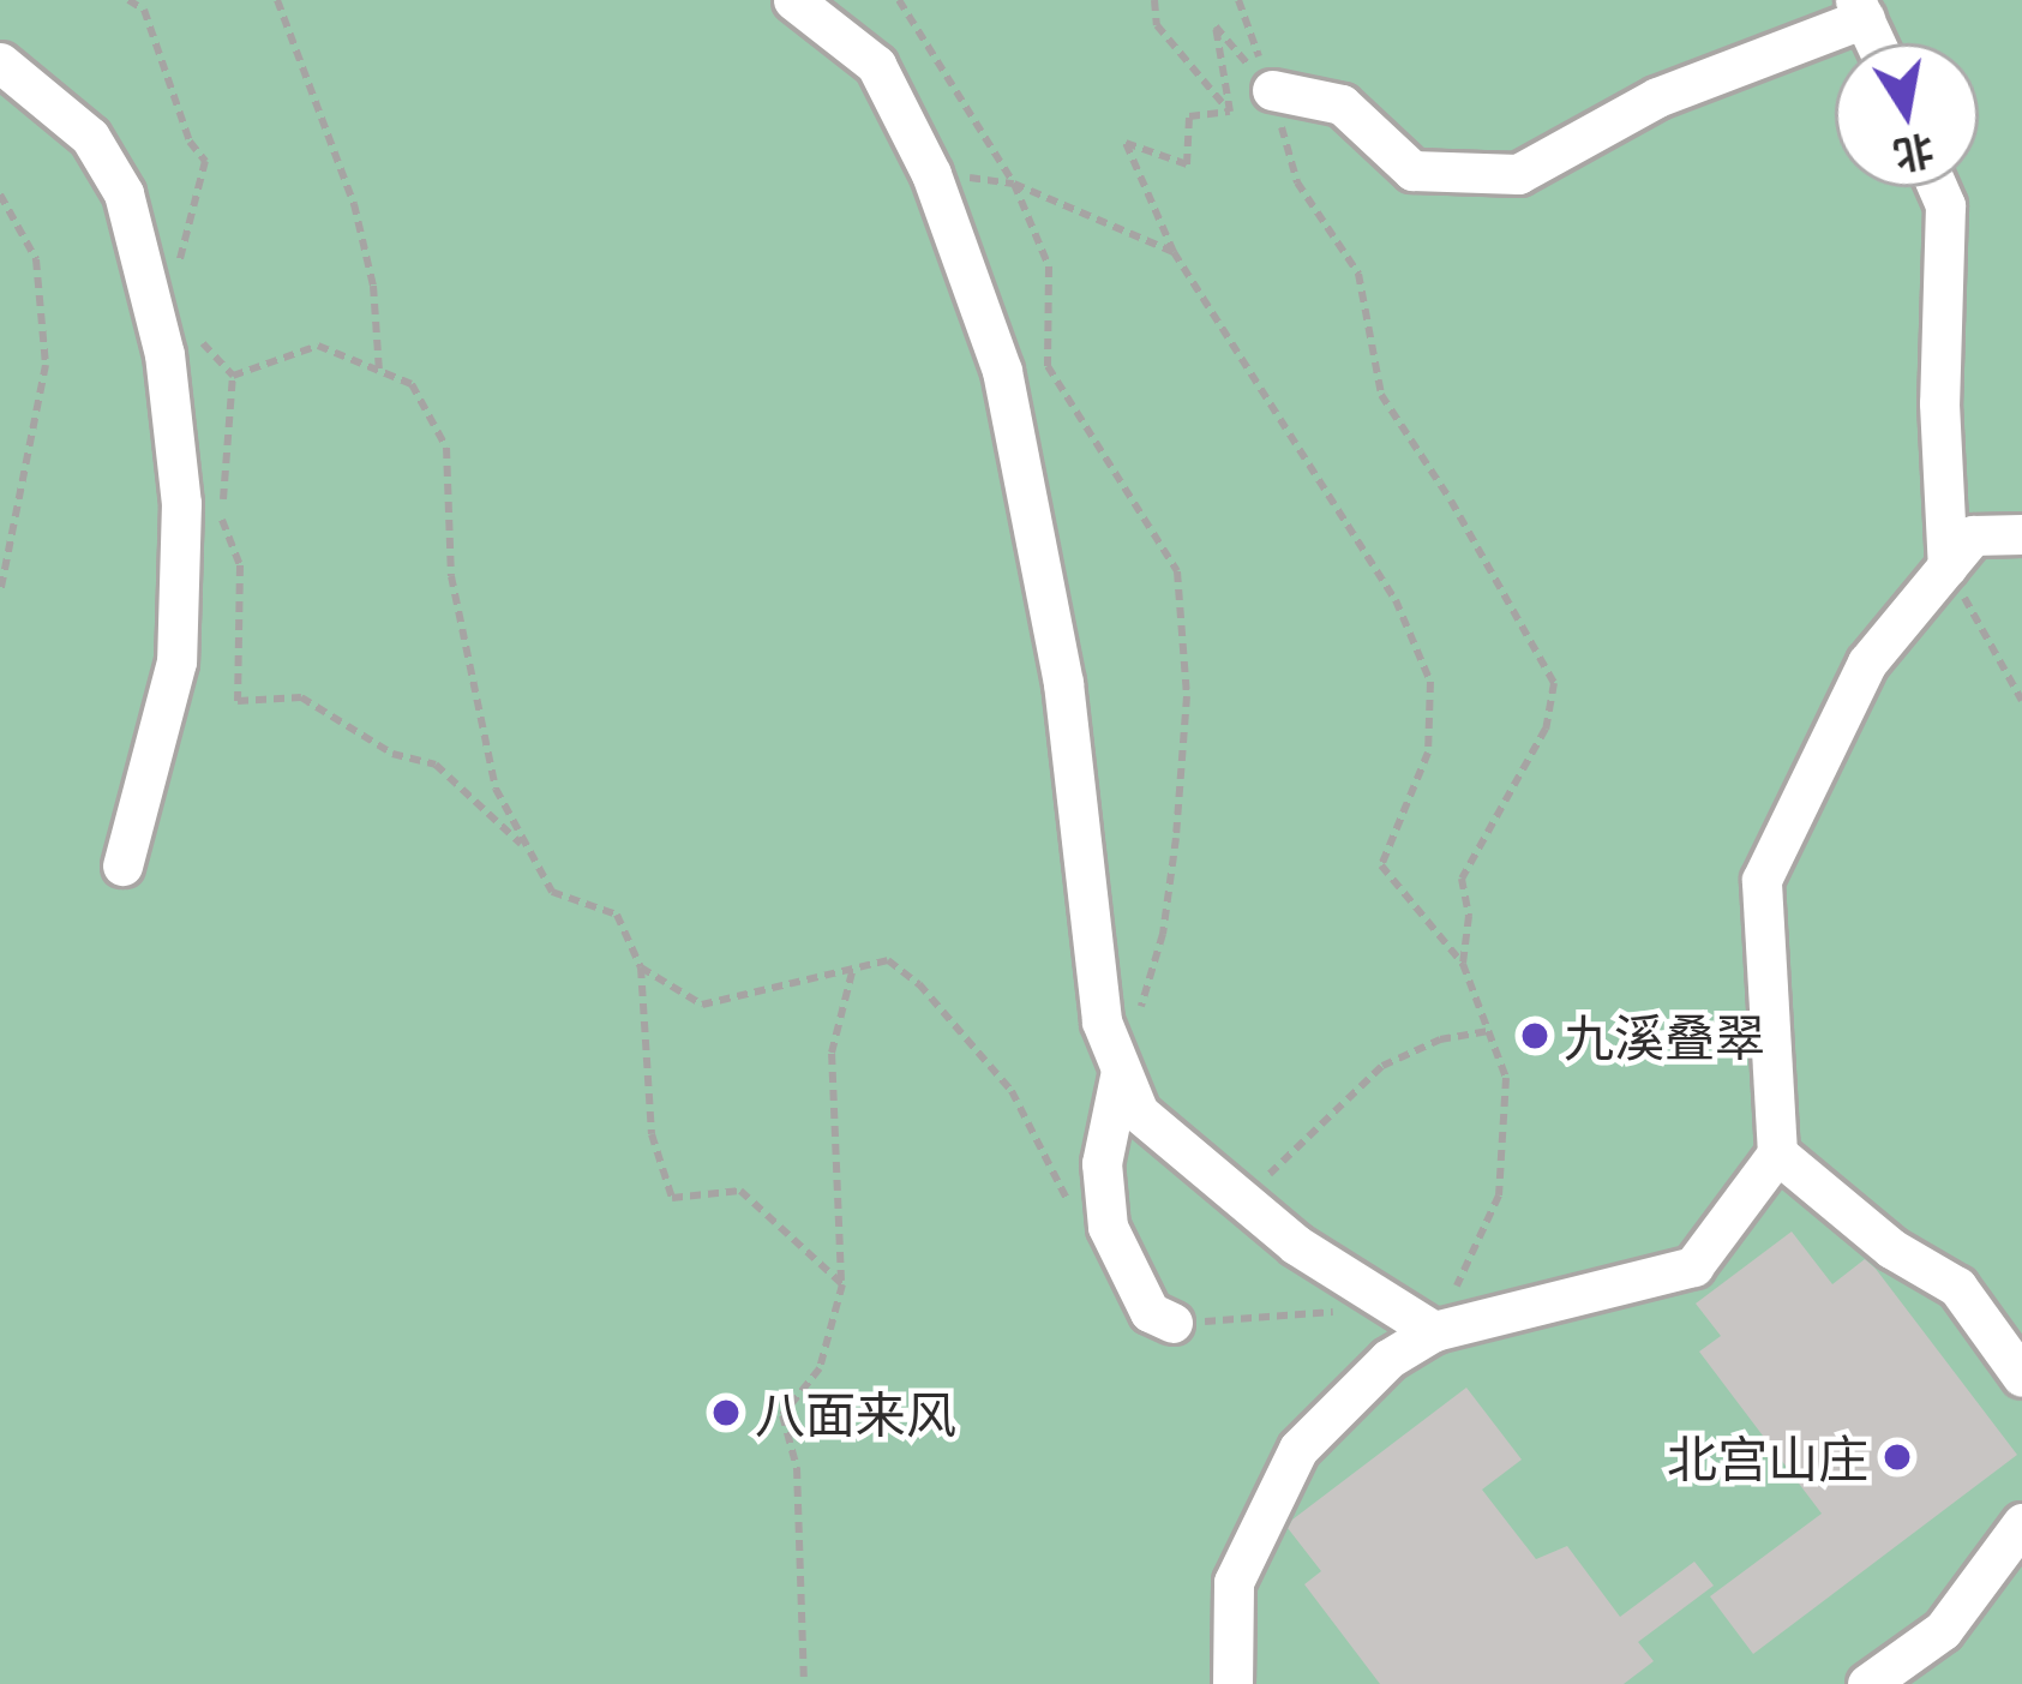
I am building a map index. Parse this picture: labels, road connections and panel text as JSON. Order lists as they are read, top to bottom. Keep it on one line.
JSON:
{"places":["九溪叠翠","八面来风","北宫山庄"],"north":"bottom"}
